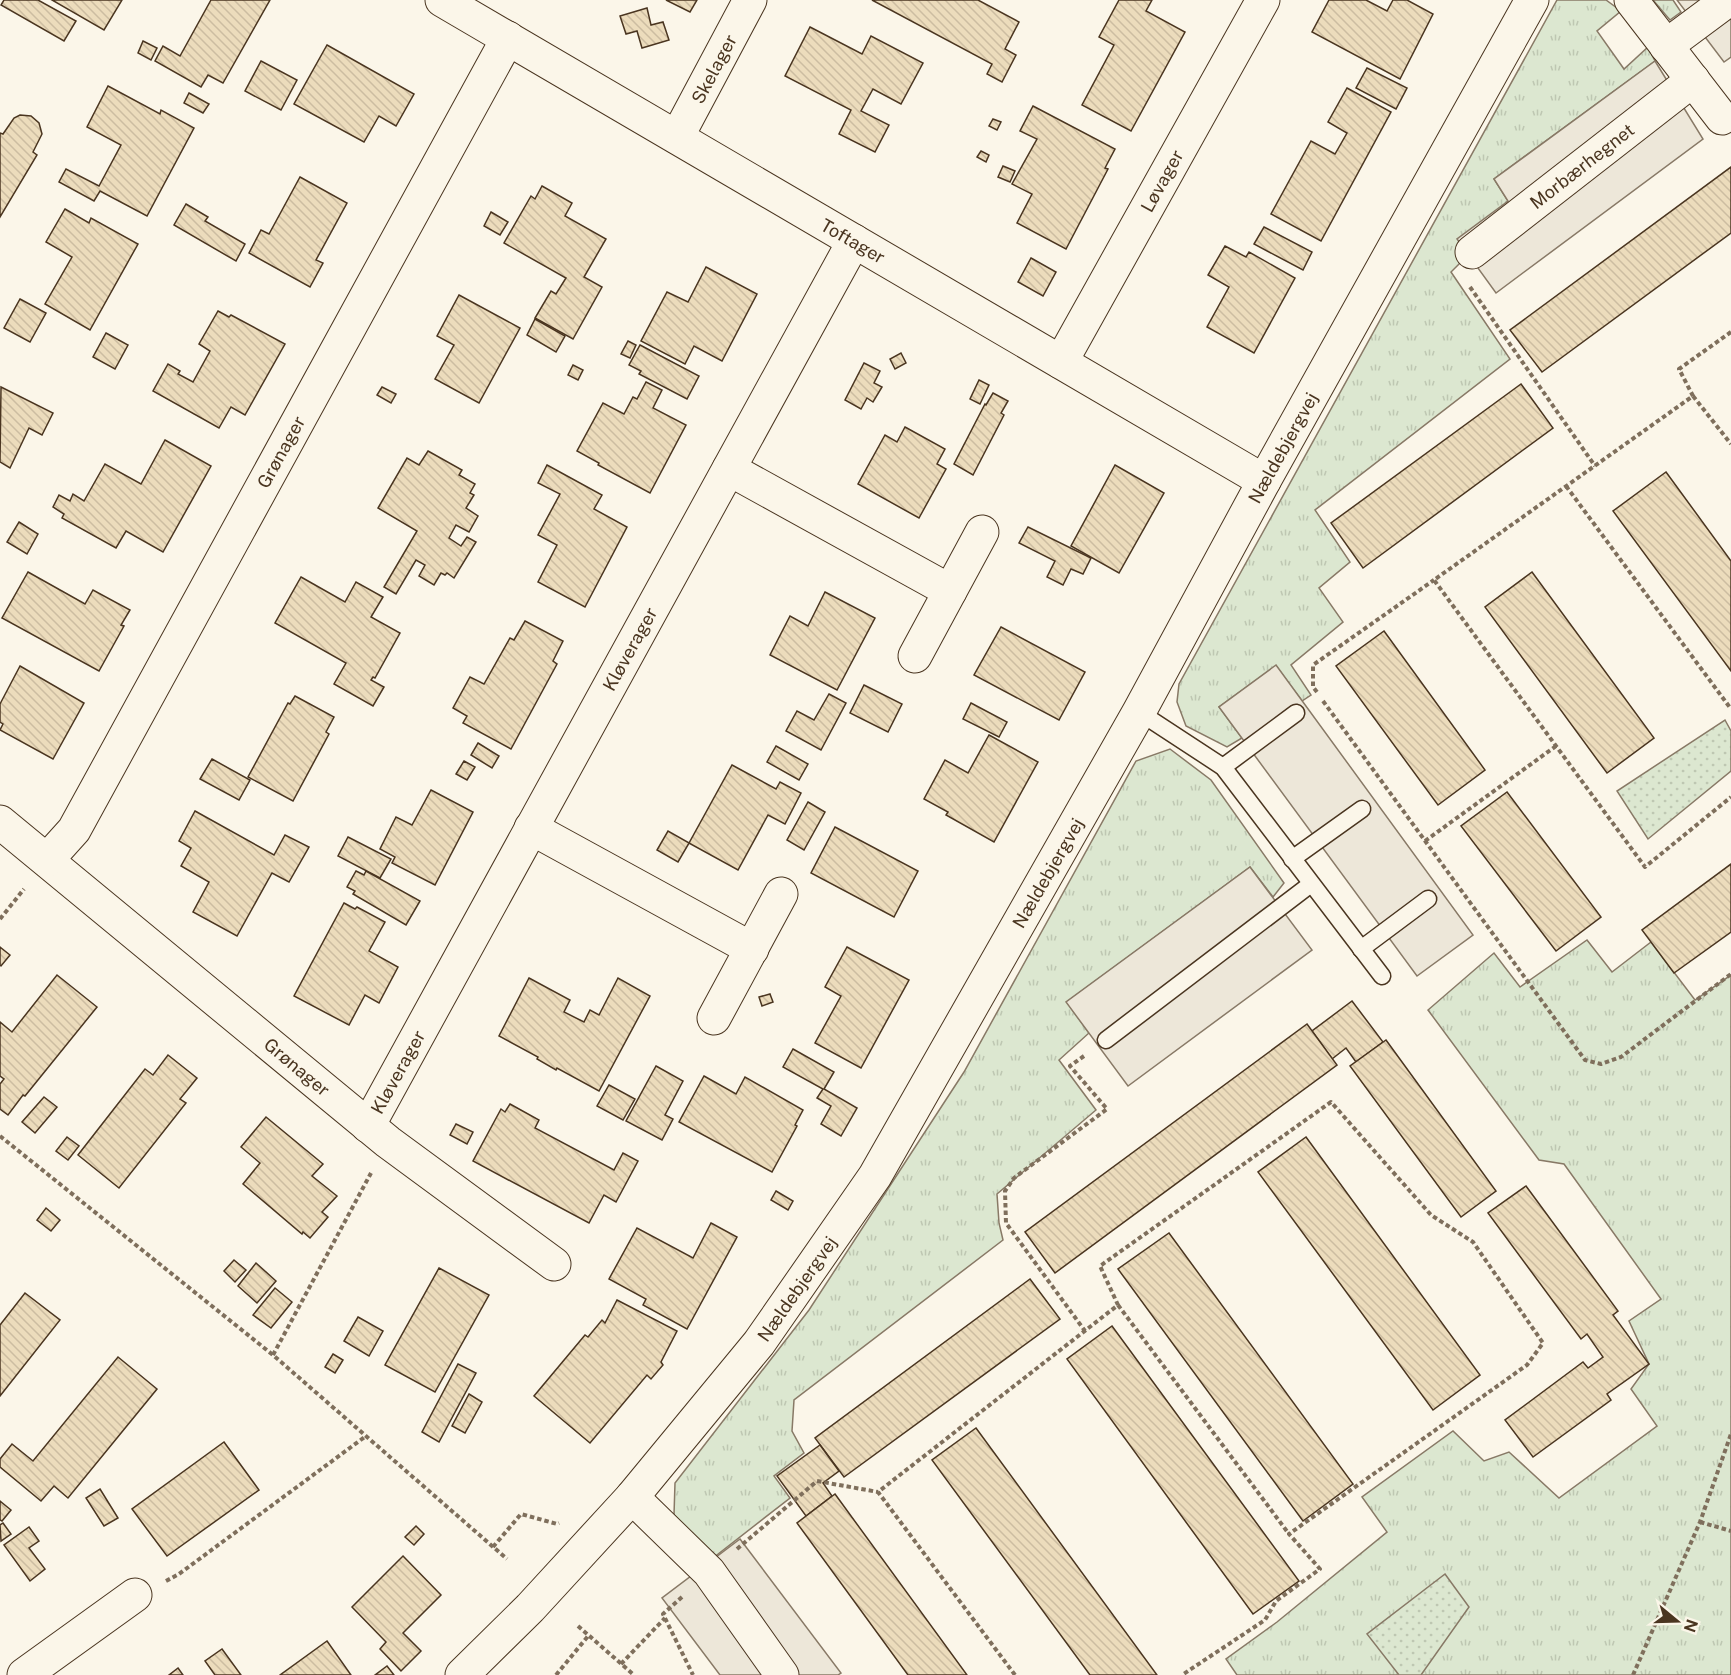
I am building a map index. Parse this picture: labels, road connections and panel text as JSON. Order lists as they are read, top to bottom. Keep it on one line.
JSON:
{"streets":{"street":["Skelager","Morbærhegnet","Løvager","Toftager","Nældebjergvej","Grønager","Kløverager"]},"crossings":[["Skelager","Toftager"],["Løvager","Toftager"],["Toftager","Nældebjergvej"],["Toftager","Grønager"],["Toftager","Kløverager"],["Grønager","Kløverager"]],"north":"right"}
